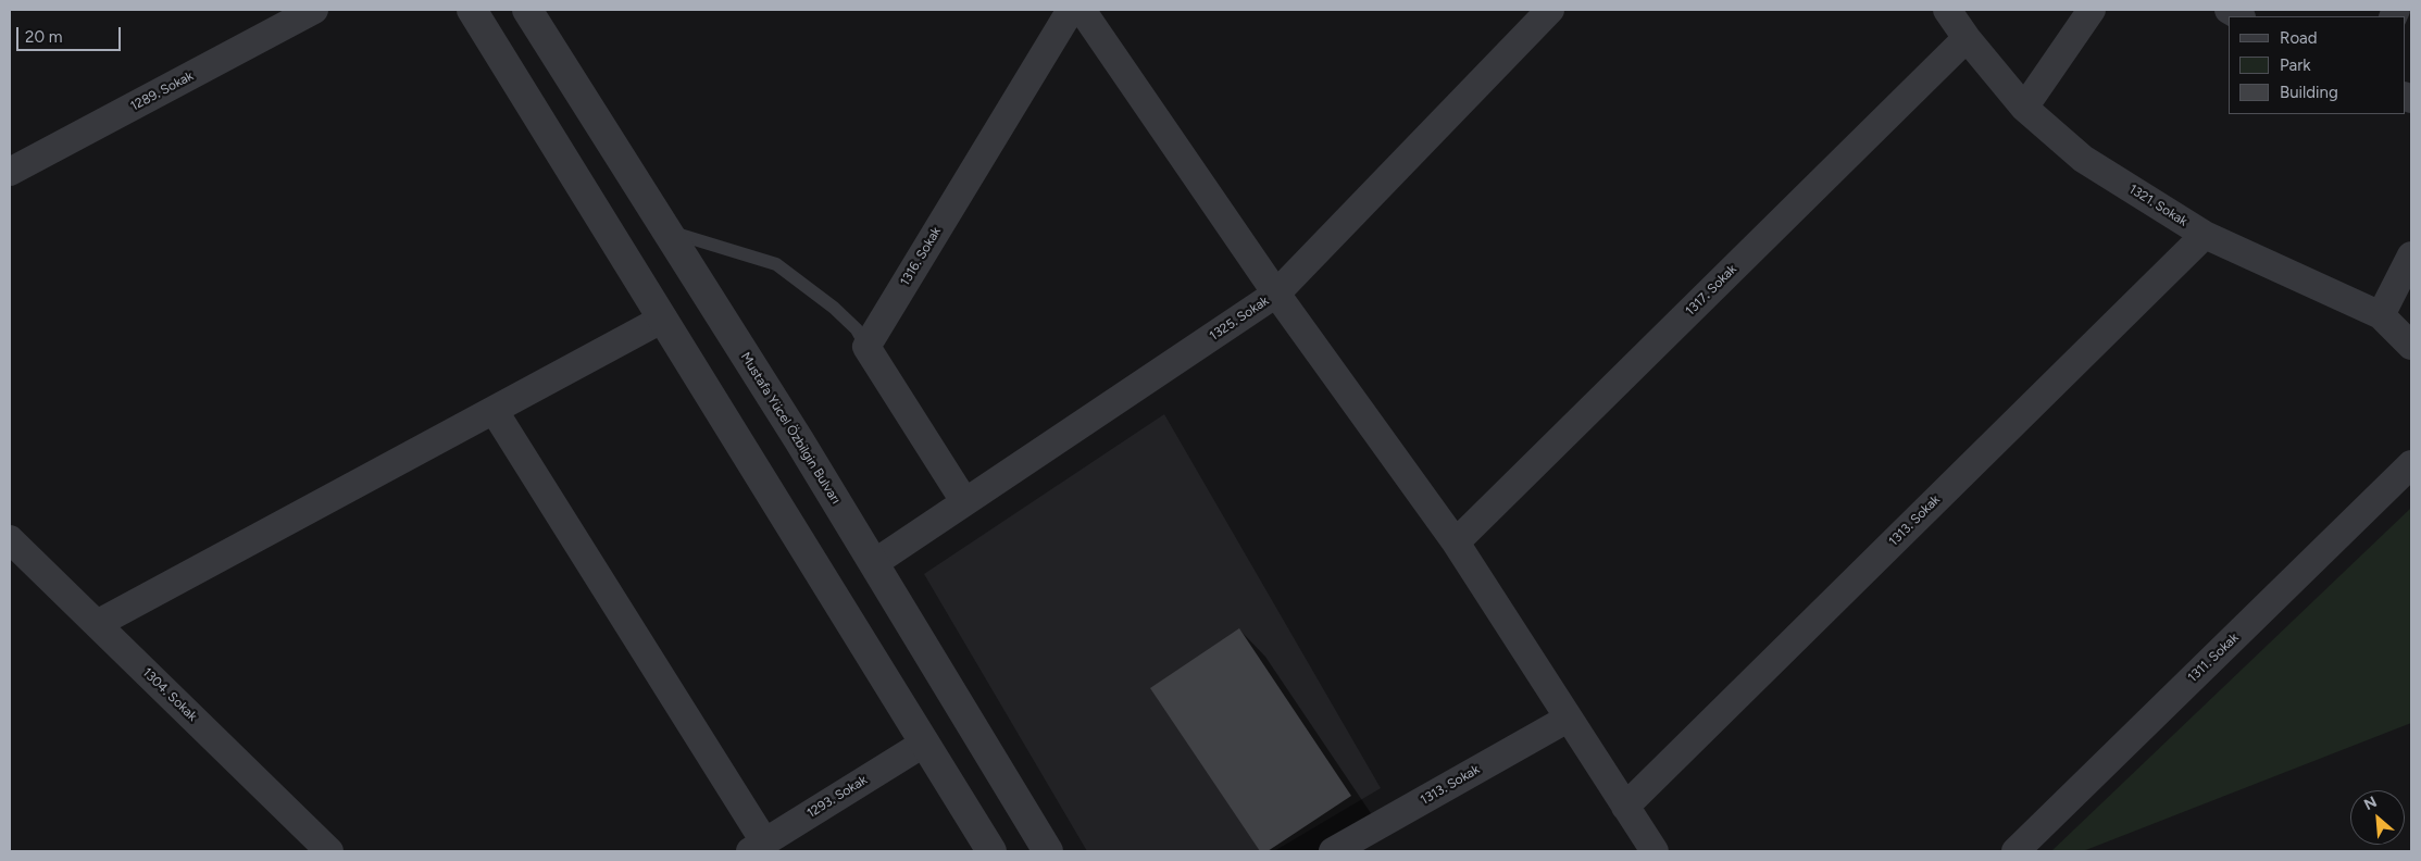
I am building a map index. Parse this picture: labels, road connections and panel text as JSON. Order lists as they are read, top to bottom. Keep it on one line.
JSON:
{"streets":{"street":["1289. Sokak","1321. Sokak","1316. Sokak","1317. Sokak","1325. Sokak","Mustafa Yücel Özbilgin Bulvarı","1313. Sokak","1311. Sokak","1304. Sokak","1293. Sokak"]},"crossings":[["1321. Sokak","1317. Sokak"],["1321. Sokak","1313. Sokak"],["1325. Sokak","Mustafa Yücel Özbilgin Bulvarı"]],"legend":["Road","Park","Building"],"scale_bar":"20 m","north":"top left"}
